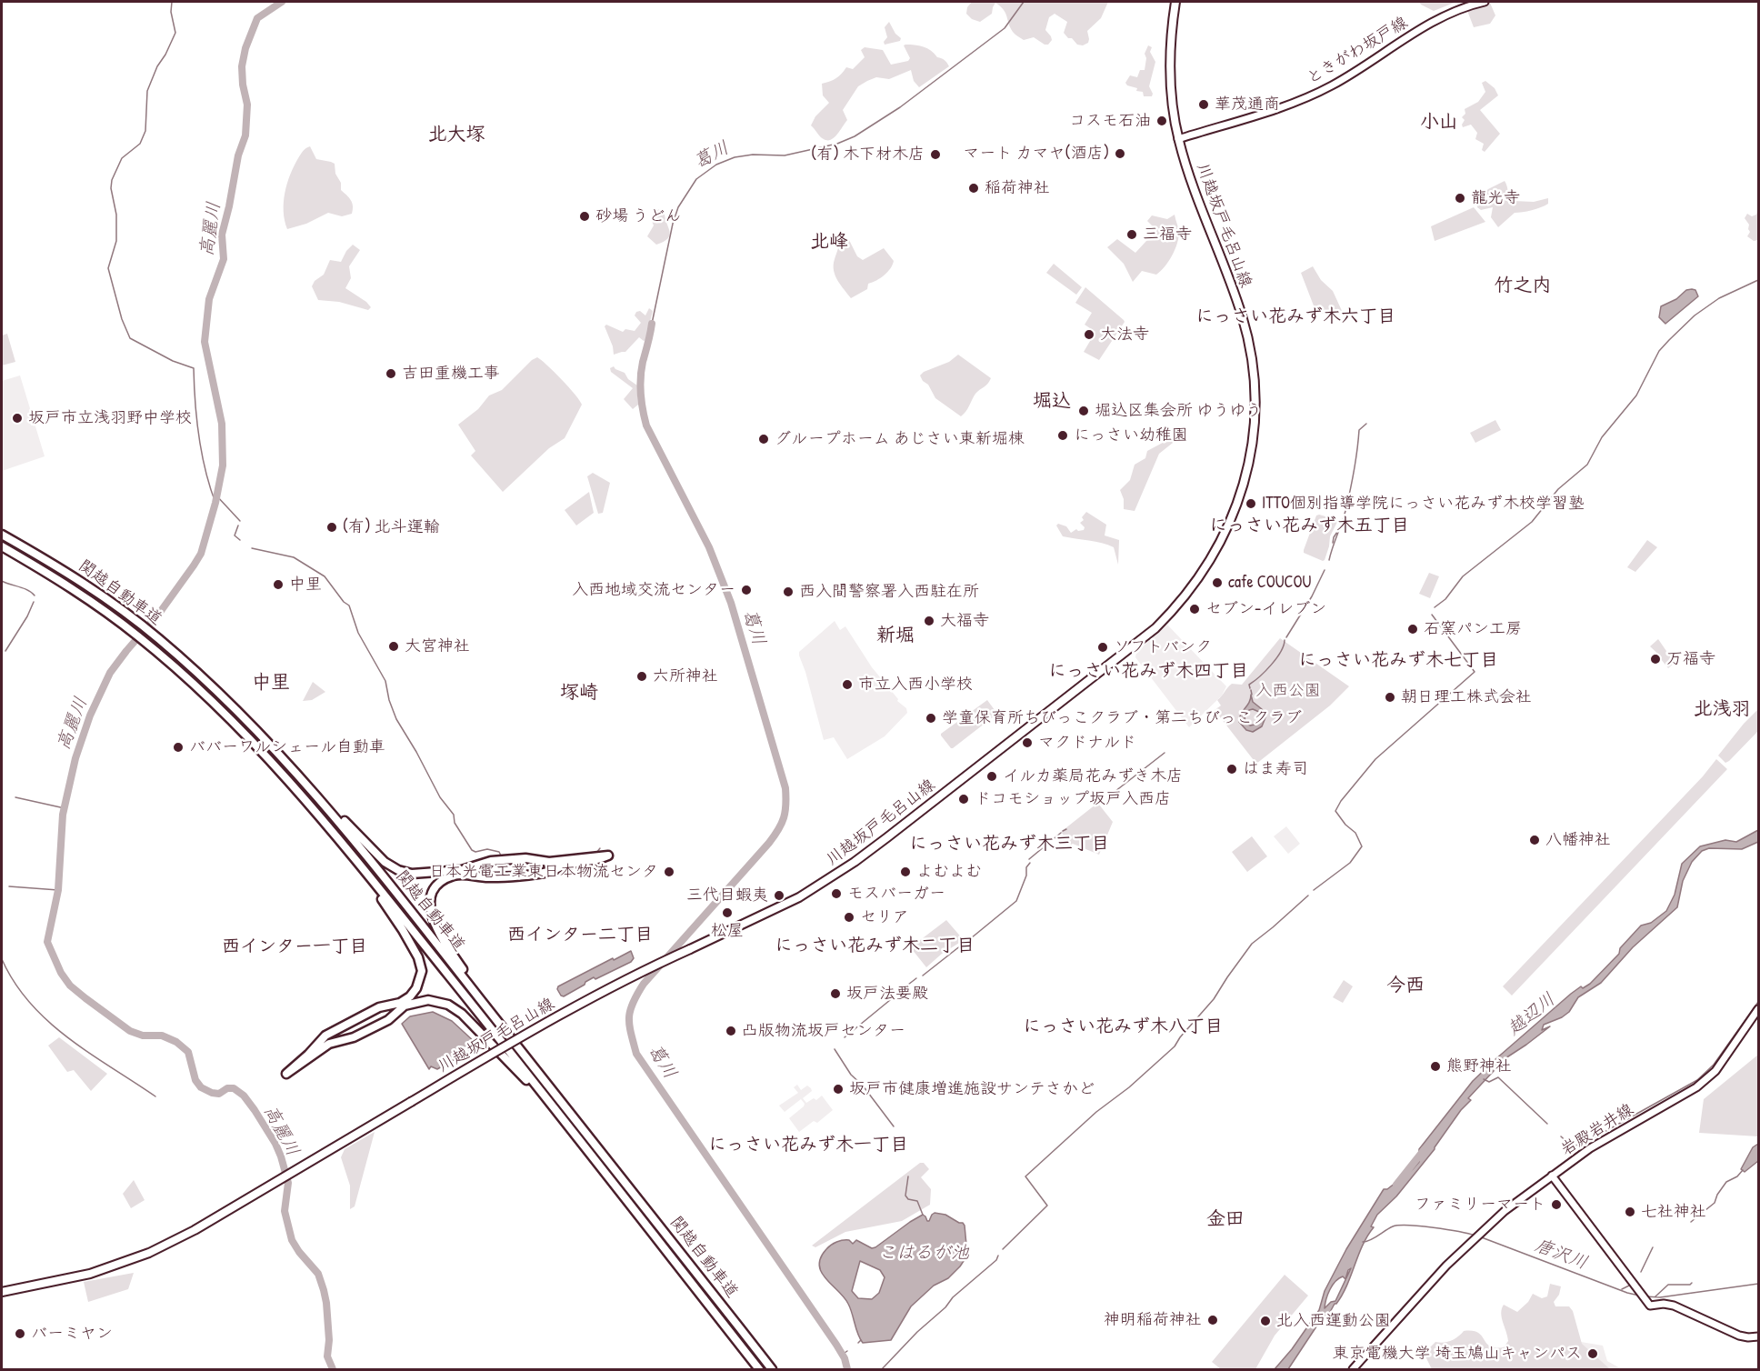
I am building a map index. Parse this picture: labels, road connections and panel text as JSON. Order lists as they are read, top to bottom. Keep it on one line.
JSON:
{"streets":{"highway":["関越自動車道"],"main road":["ときがわ坂戸線","川越坂戸毛呂山線","岩殿岩井線"]},"crossings":[["ときがわ坂戸線","川越坂戸毛呂山線"]],"districts":["小山","北大塚","北峰","竹之内","にっさい花みず木六丁目","堀込","にっさい花みず木五丁目","新堀","にっさい花みず木七丁目","にっさい花みず木四丁目","中里","塚崎","北浅羽","にっさい花みず木三丁目","西インター二丁目","にっさい花みず木二丁目","西インター一丁目","今西","にっさい花みず木八丁目","にっさい花みず木一丁目","金田"],"water":["葛川","高麗川","越辺川","こはるが池","唐沢川"],"parks":["入西公園"],"places":["華茂通商","コスモ石油","マート カマヤ(酒店)","(有) 木下材木店","稲荷神社","龍光寺","砂場 うどん","三福寺","大法寺","吉田重機工事","堀込区集会所 ゆうゆう","坂戸市立浅羽野中学校","にっさい幼稚園","グループホーム あじさい東新堀棟","ITTO個別指導学院にっさい花みず木校学習塾","(有) 北斗運輸","cafe COUCOU","中里","入西地域交流センター","西入間警察署入西駐在所","セブン-イレブン","大福寺","石窯パン工房","大宮神社","ソフトバンク","万福寺","六所神社","市立入西小学校","朝日理工株式会社","学童保育所ちびっこクラブ・第二ちびっこクラブ","マクドナルド","ババーワルシェール自動車","はま寿司","イルカ薬局花みずき木店","ドコモショップ坂戸入西店","八幡神社","日本光電工業東日本物流センタ","よむよむ","モスバーガー","三代目蝦夷","松屋","セリア","坂戸法要殿","凸版物流坂戸センター","熊野神社","坂戸市健康増進施設サンテさかど","ファミリーマート","七社神社","神明稲荷神社","北入西運動公園","バーミヤン","東京電機大学 埼玉鳩山キャンパス"]}
